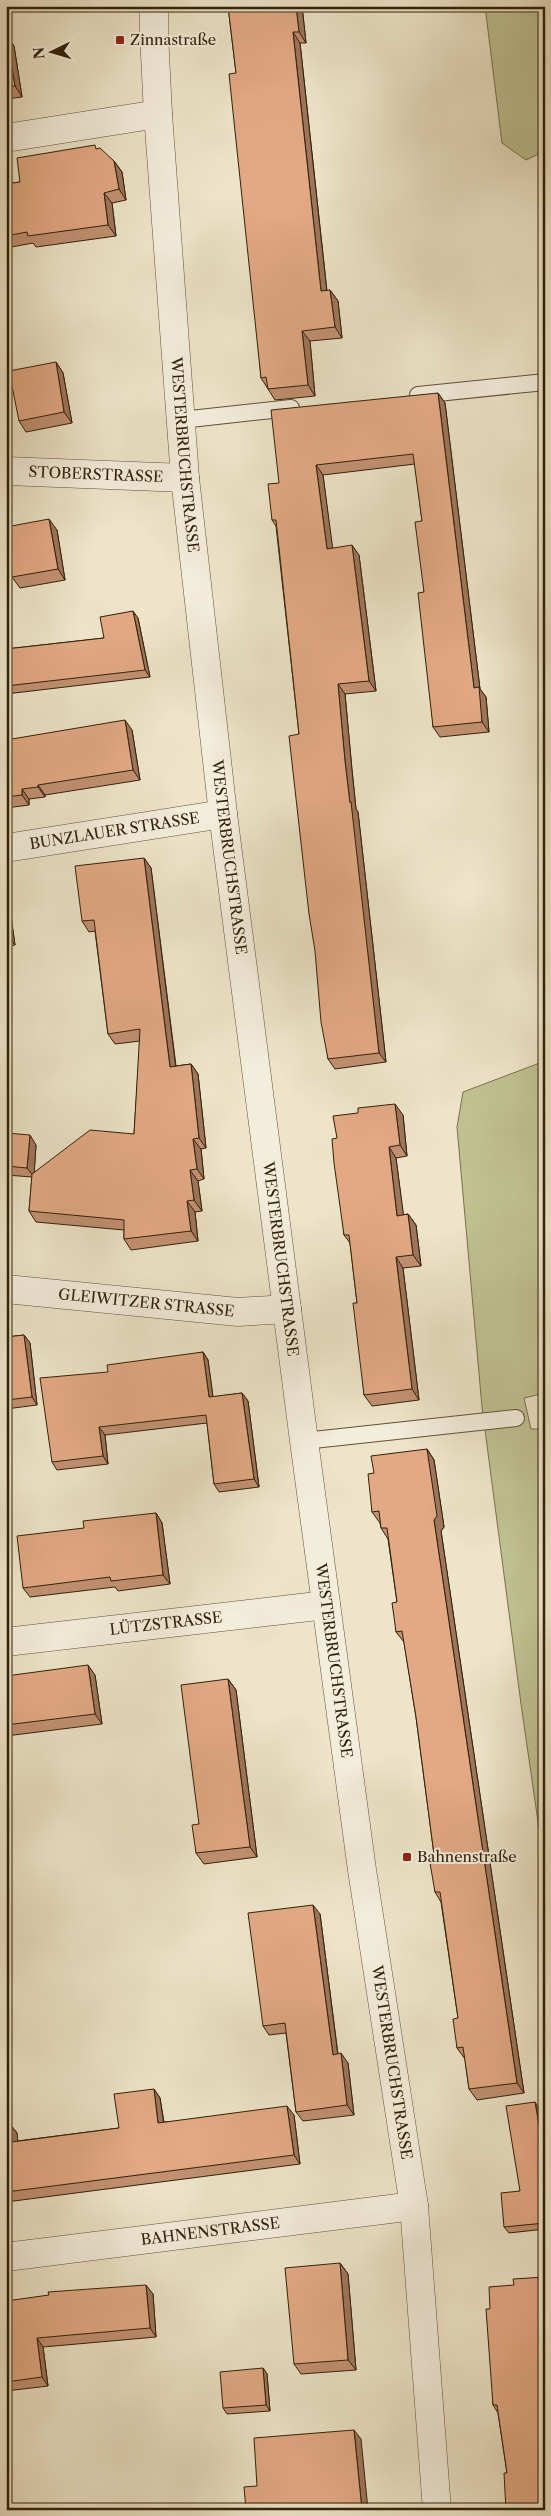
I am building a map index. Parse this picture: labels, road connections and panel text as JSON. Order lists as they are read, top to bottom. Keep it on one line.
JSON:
{"streets":{"street":["WESTERBRUCHSTRASSE","STOBERSTRASSE","BUNZLAUER STRASSE","GLEIWITZER STRASSE","LÜTZSTRASSE","BAHNENSTRASSE"]},"crossings":[["WESTERBRUCHSTRASSE","STOBERSTRASSE"],["WESTERBRUCHSTRASSE","BUNZLAUER STRASSE"],["WESTERBRUCHSTRASSE","GLEIWITZER STRASSE"],["WESTERBRUCHSTRASSE","LÜTZSTRASSE"],["WESTERBRUCHSTRASSE","BAHNENSTRASSE"]],"places":{"transit":["Zinnastraße","Bahnenstraße"]},"north":"left"}
